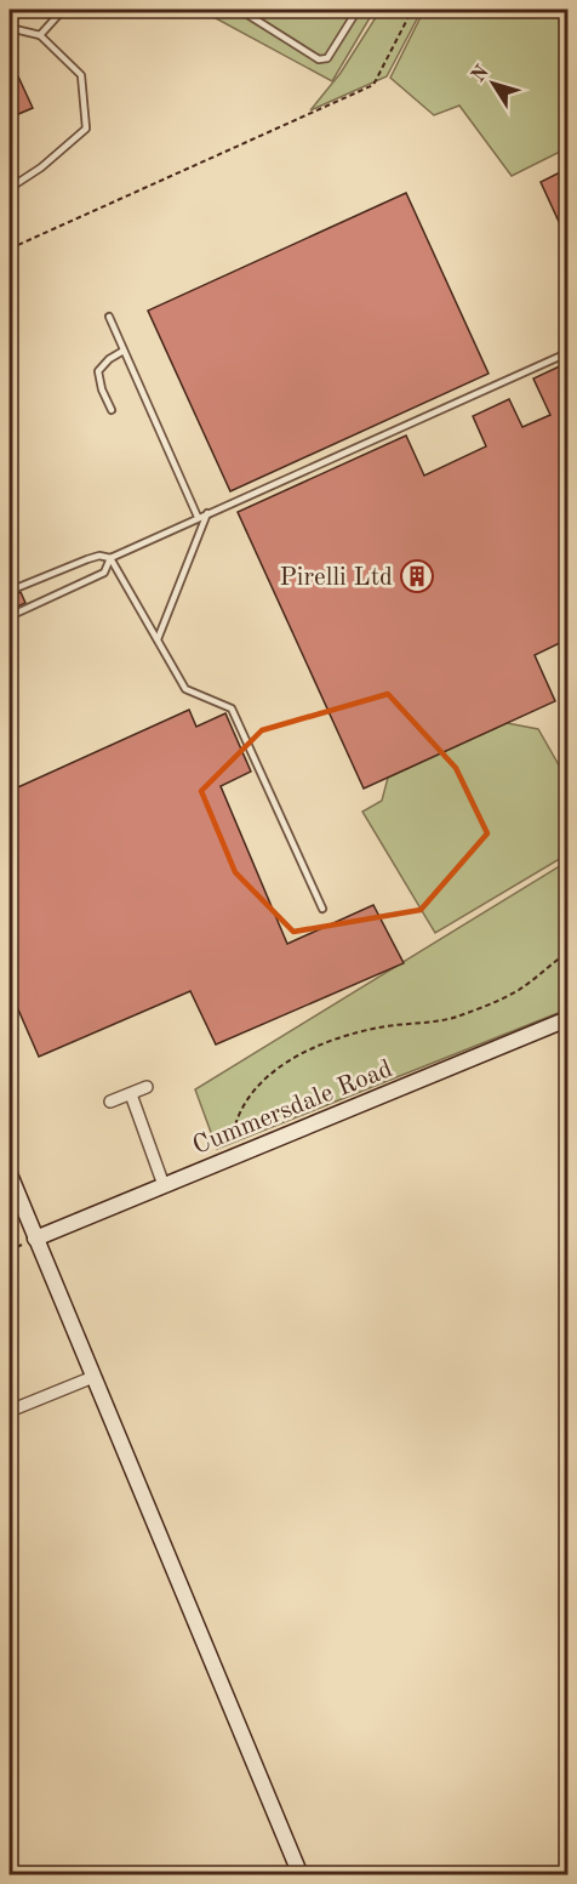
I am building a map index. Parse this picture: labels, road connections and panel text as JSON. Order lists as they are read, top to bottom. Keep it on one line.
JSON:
{"streets":{"main road":["Cummersdale Road"]},"places":{"building":["Pirelli Ltd"]},"north":"top left"}
